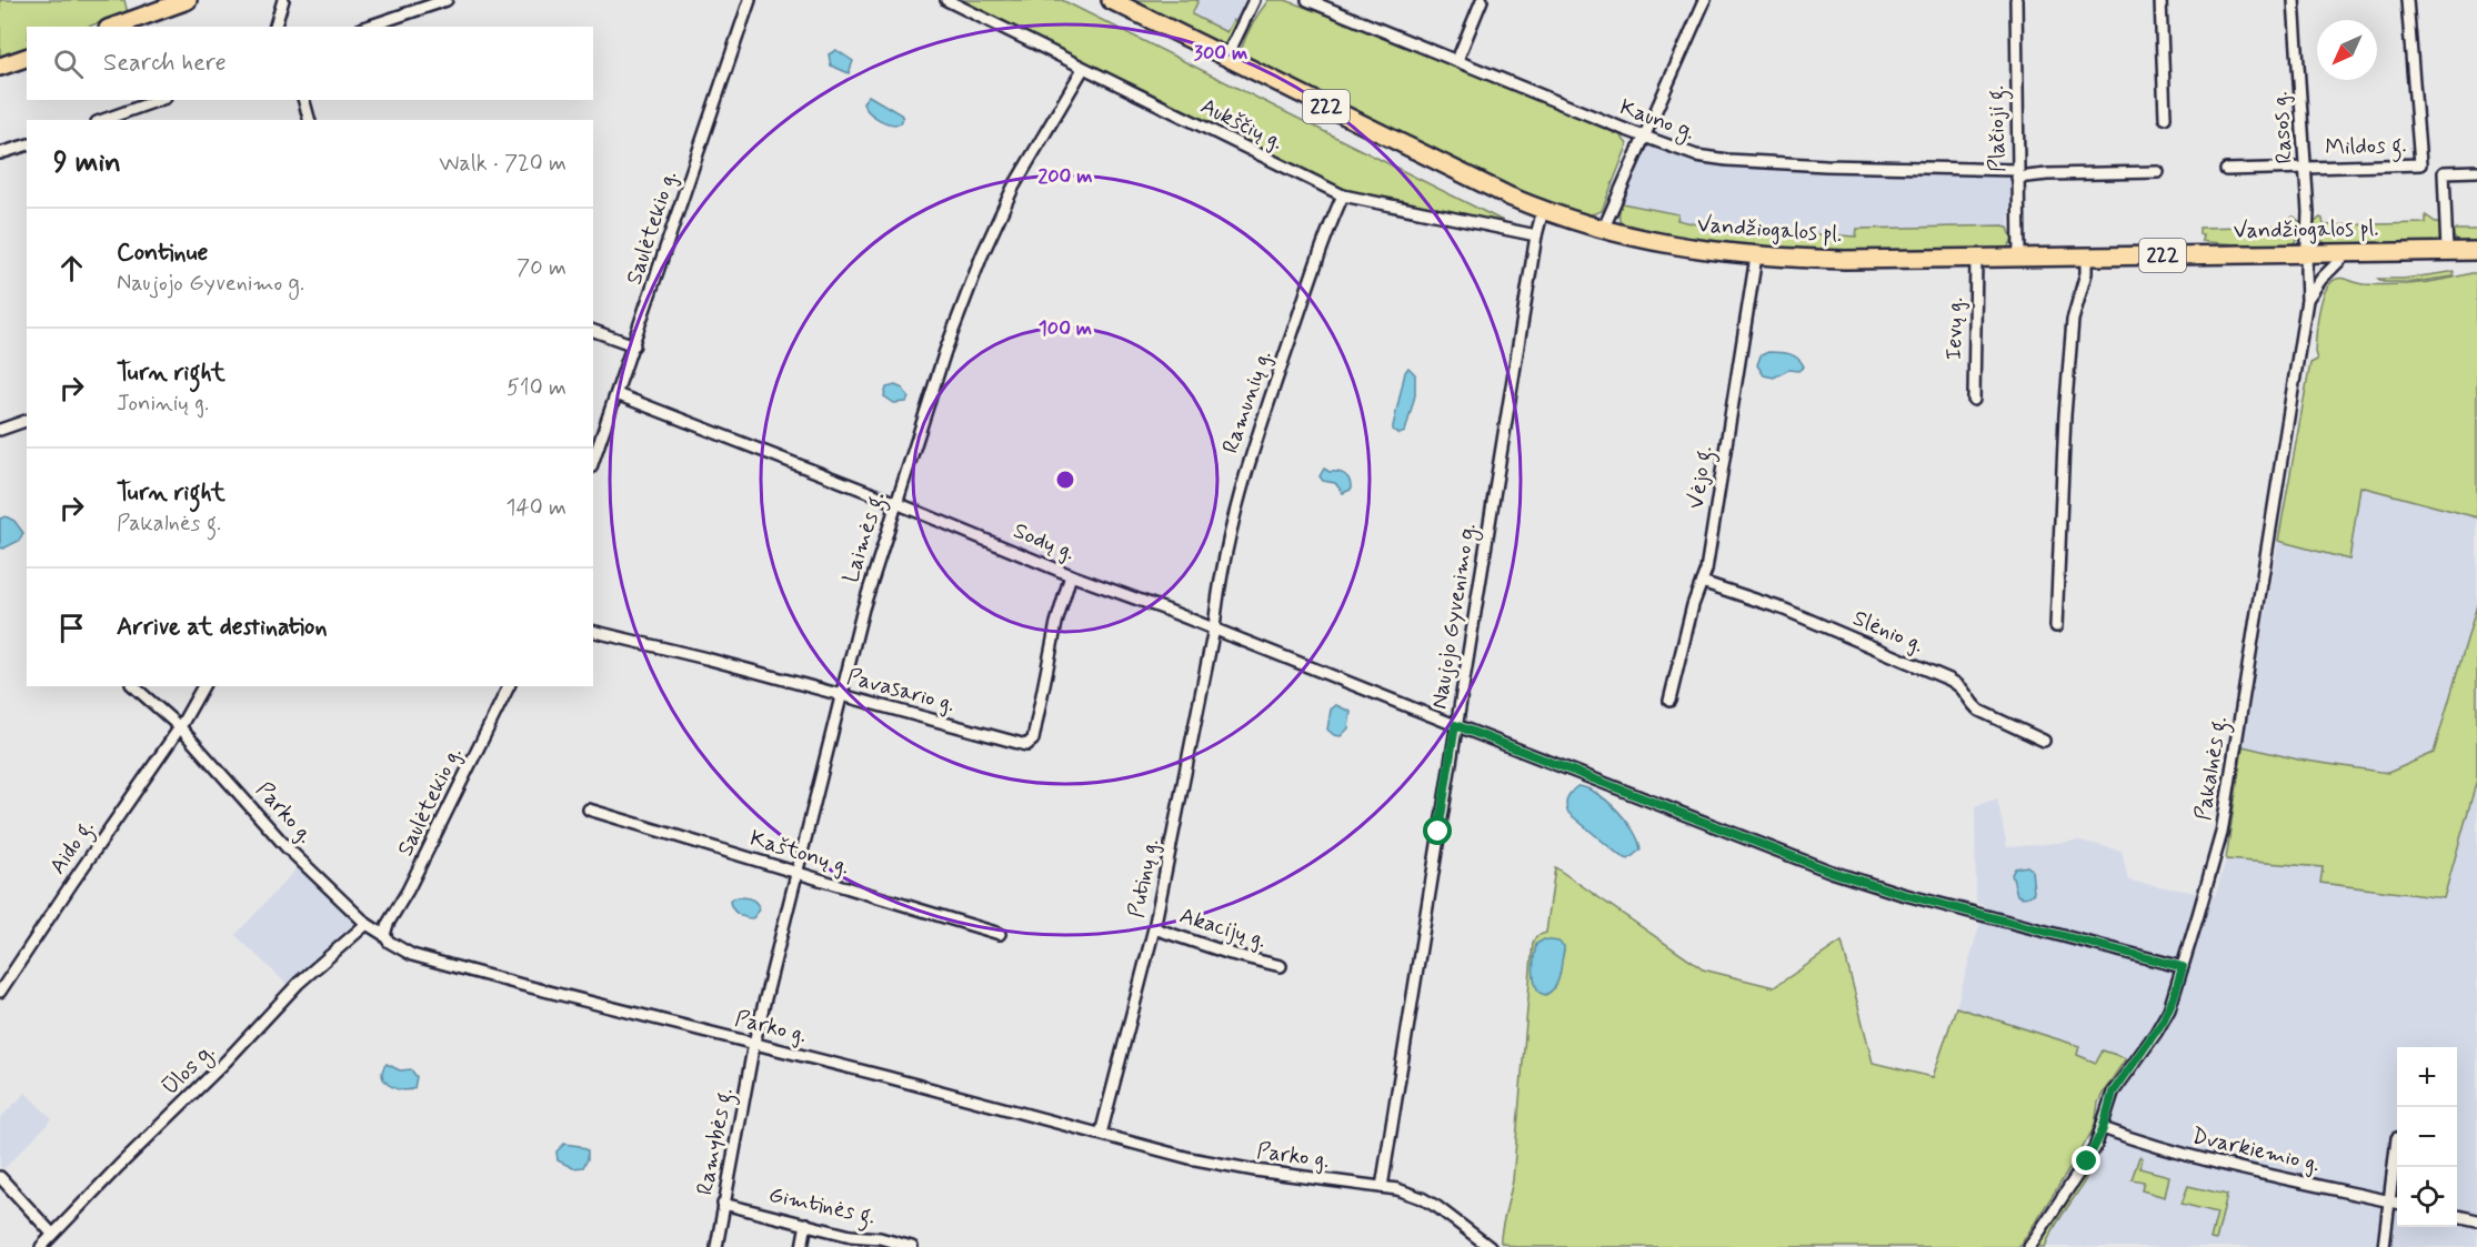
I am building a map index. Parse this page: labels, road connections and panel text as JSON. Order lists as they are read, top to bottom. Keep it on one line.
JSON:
{"streets":{"main road":["222","Vandžiogalos pl."],"street":["Kauno g.","Aukščių g.","Rasos g.","Plačioji g.","Mildos g.","Saulėtekio g.","Ievų g.","Ramunių g.","Vėjo g.","Laimės g.","Sodų g.","Naujojo Gyvenimo g.","Slėnio g.","Pavasario g.","Pakalnės g.","Parko g.","Aido g.","Kaštonų g.","Putinų g.","Akacijų g.","Ūlos g.","Ramybės g.","Dvarkiemio g.","Gimtinės g."]},"crossings":[["Kauno g.","Plačioji g."],["Aukščių g.","Ramunių g."],["Aukščių g.","Laimės g."],["Aukščių g.","Naujojo Gyvenimo g."],["Rasos g.","Mildos g."],["Rasos g.","Vandžiogalos pl."],["Rasos g.","Pakalnės g."],["Plačioji g.","Vandžiogalos pl."],["Saulėtekio g.","Sodų g."],["Saulėtekio g.","Parko g."],["Vandžiogalos pl.","Ievų g."],["Vandžiogalos pl.","Vėjo g."],["Vandžiogalos pl.","Naujojo Gyvenimo g."],["Vandžiogalos pl.","Pakalnės g."],["Ramunių g.","Sodų g."],["Ramunių g.","Putinų g."],["Vėjo g.","Slėnio g."],["Laimės g.","Sodų g."],["Laimės g.","Pavasario g."],["Laimės g.","Parko g."],["Laimės g.","Kaštonų g."],["Laimės g.","Ramybės g."],["Sodų g.","Naujojo Gyvenimo g."],["Sodų g.","Pavasario g."],["Sodų g.","Pakalnės g."],["Sodų g.","Putinų g."],["Naujojo Gyvenimo g.","Parko g."],["Pakalnės g.","Dvarkiemio g."],["Parko g.","Aido g."],["Parko g.","Putinų g."],["Parko g.","Ūlos g."],["Parko g.","Ramybės g."],["Putinų g.","Akacijų g."],["Ramybės g.","Gimtinės g."]],"north":"bottom left","page":{"search":"Search here","heading":["9 min","Walk · 720 m"],"list":[["Continue","Naujojo Gyvenimo g.","70 m"],["Turn right","Joninių g.","510 m"],["Turn right","Pakalnės g.","140 m"],"Arrive at destination"],"map_buttons":["+","−"]},"rings":["300 m","200 m","100 m"]}
